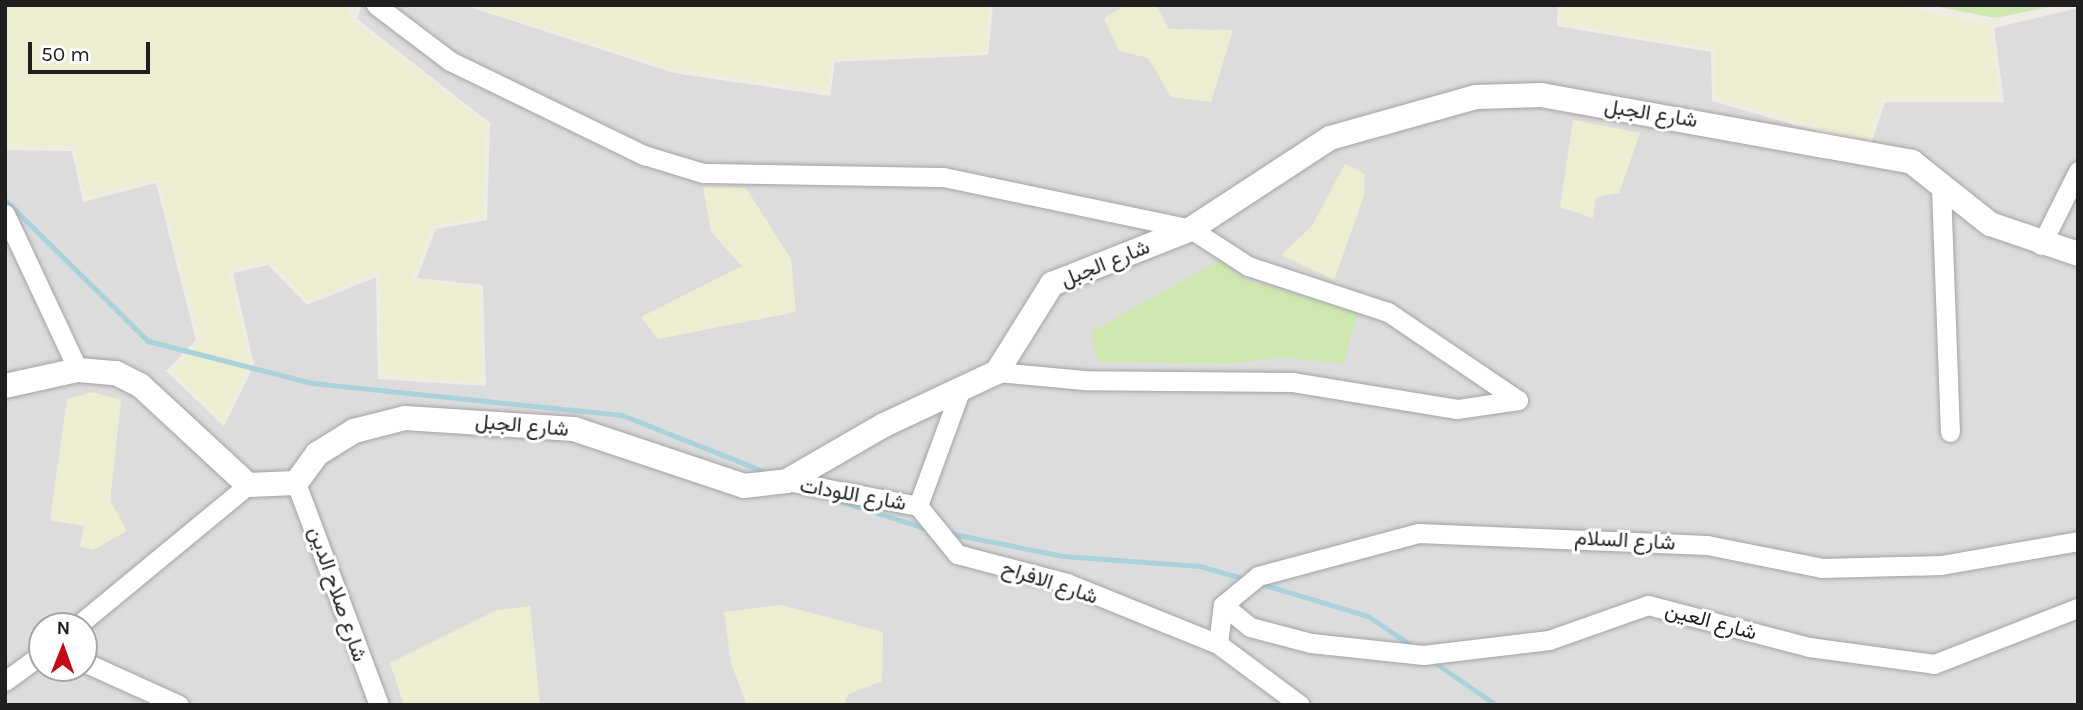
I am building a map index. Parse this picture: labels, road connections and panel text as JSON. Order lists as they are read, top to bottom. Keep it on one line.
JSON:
{"streets":{"street":["شارع الجبل","شارع اللودات","شارع السلام","شارع الافراح","شارع صلاح الدين","شارع العين"]},"crossings":[["شارع الجبل","شارع اللودات"],["شارع الجبل","شارع صلاح الدين"],["شارع اللودات","شارع الافراح"],["شارع السلام","شارع العين"]],"scale_bar":"50 m","north":"top"}
